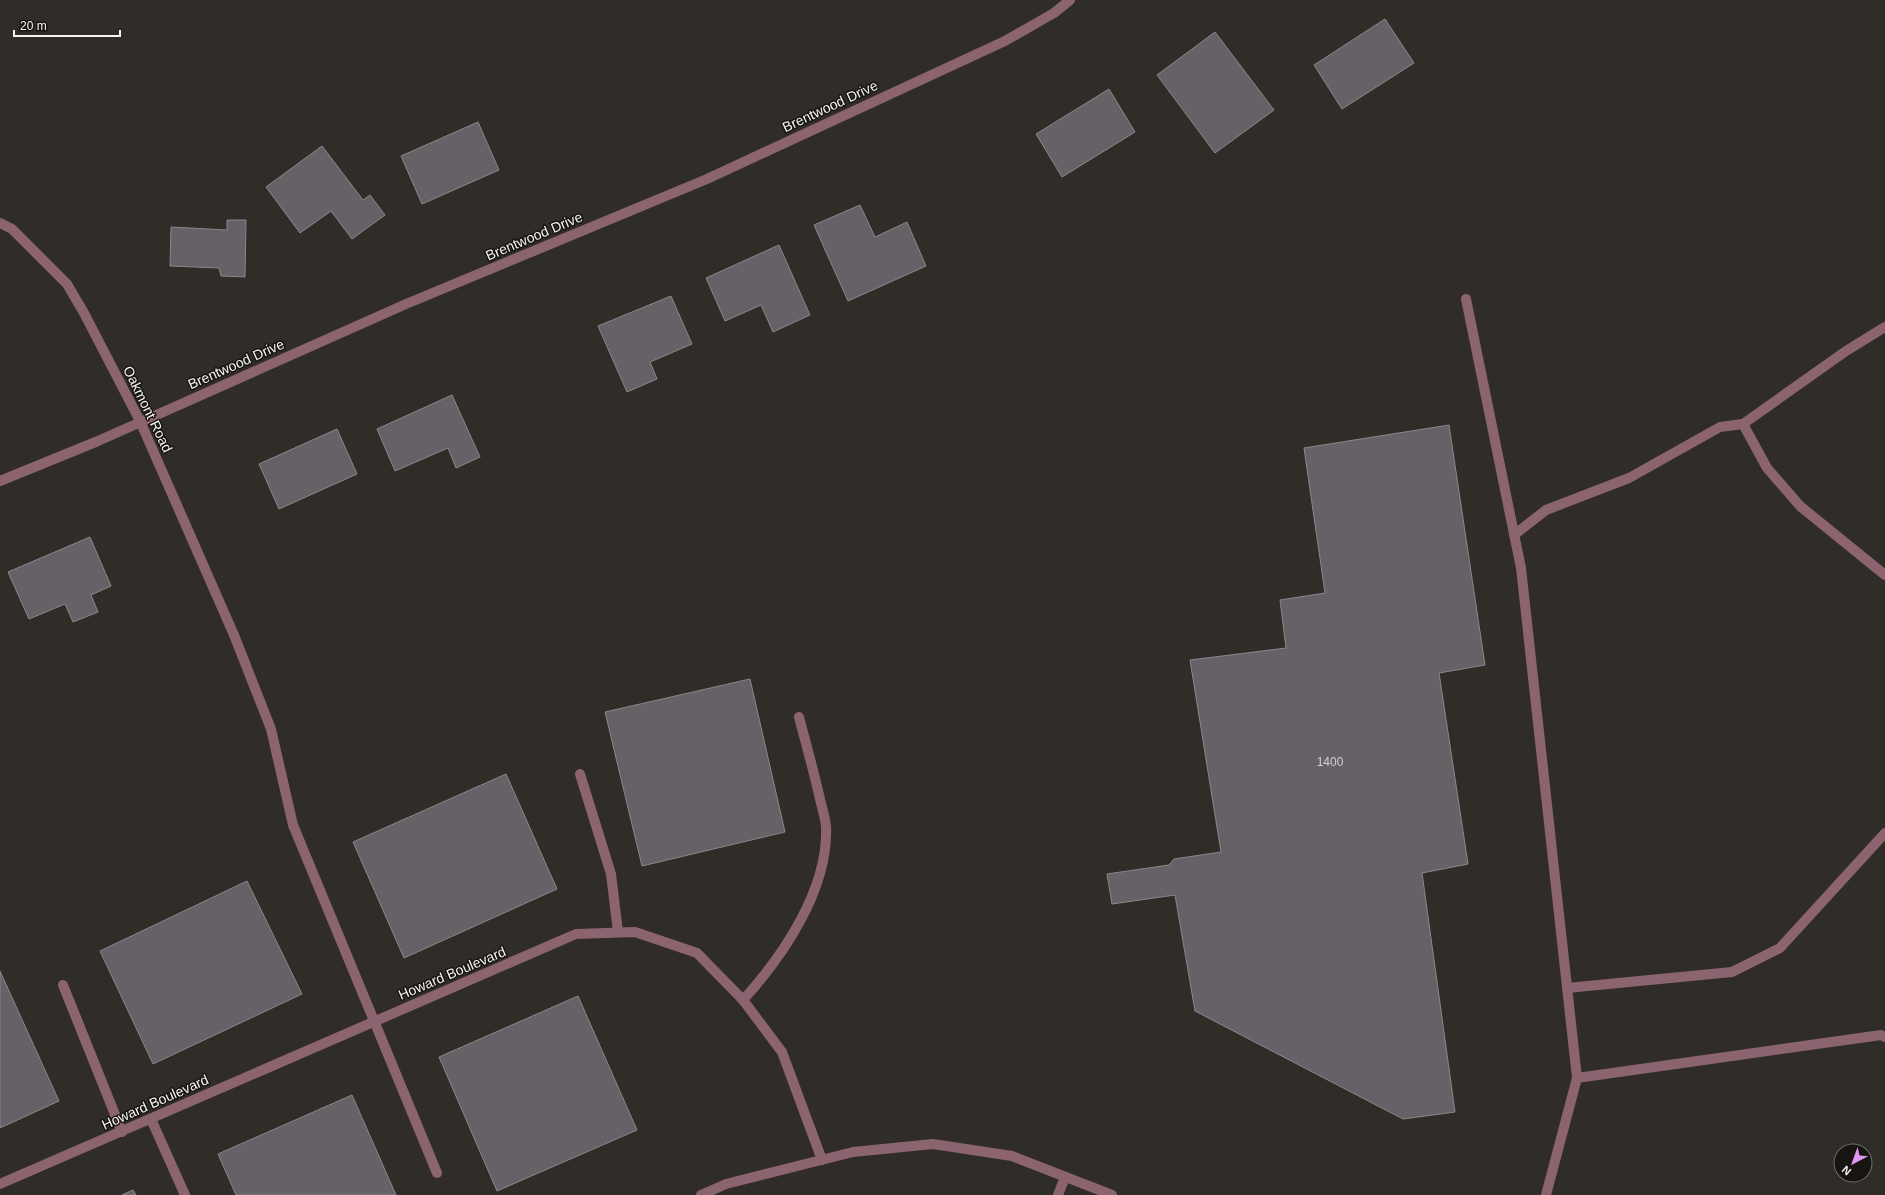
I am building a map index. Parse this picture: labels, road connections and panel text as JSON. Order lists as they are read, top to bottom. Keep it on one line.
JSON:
{"streets":{"street":["Brentwood Drive","Oakmont Road","Howard Boulevard"]},"crossings":[["Brentwood Drive","Oakmont Road"],["Oakmont Road","Howard Boulevard"]],"house_numbers":["1400"],"scale_bar":"20 m","north":"bottom left"}
